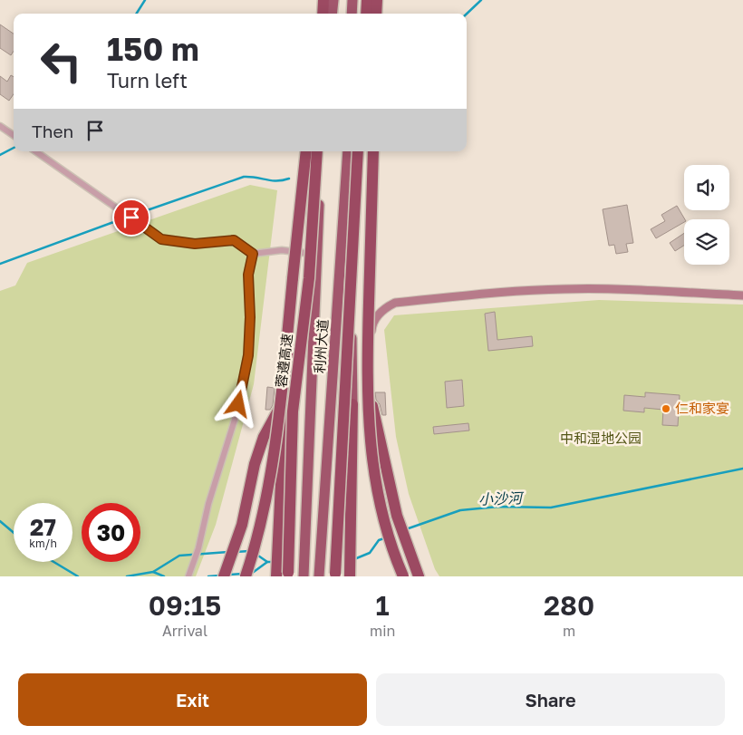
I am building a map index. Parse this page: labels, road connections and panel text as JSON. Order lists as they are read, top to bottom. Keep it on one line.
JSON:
{"streets":{"highway":["利州大道","蓉遵高速"]},"water":["小沙河"],"parks":["中和湿地公园"],"places":["仁和家宴"],"page":{"turn":["150 m","Turn left"],"then":"Then","speed":"27 km/h","limit":"30","eta":["09:15","Arrival","1","min","280","m"],"buttons":["Exit","Share"]}}
